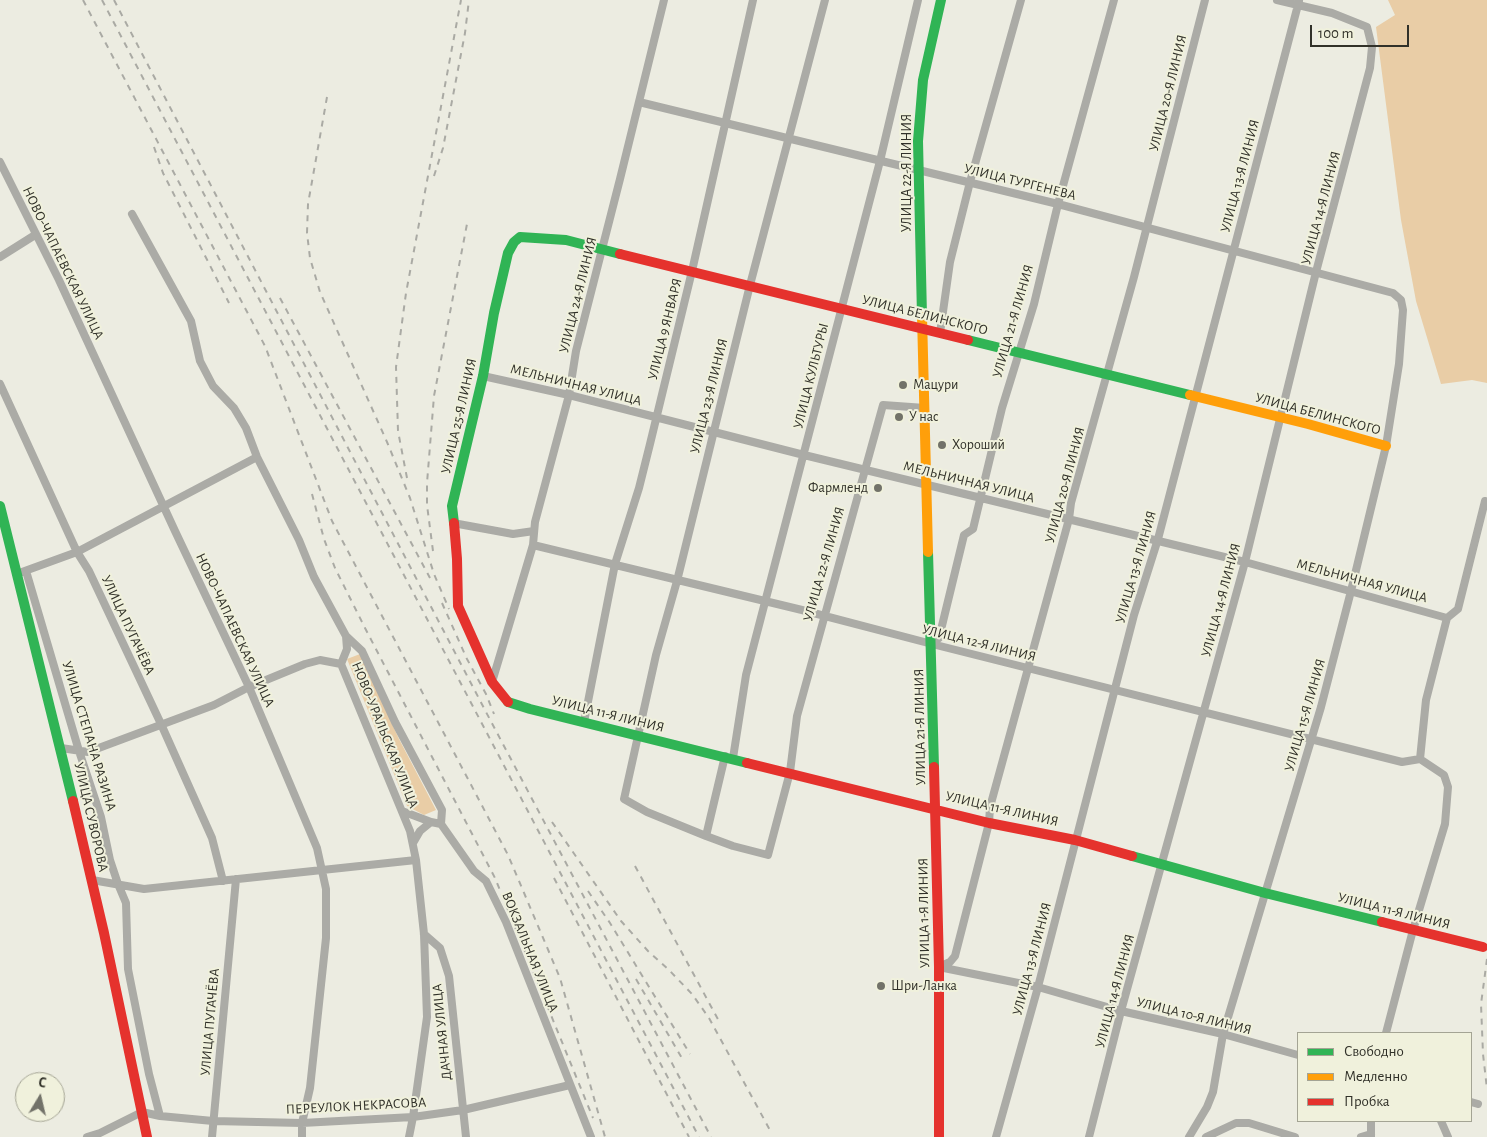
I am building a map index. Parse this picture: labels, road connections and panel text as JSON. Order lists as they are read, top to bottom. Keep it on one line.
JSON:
{"streets":{"street":["УЛИЦА 20-Я ЛИНИЯ","УЛИЦА 22-Я ЛИНИЯ","УЛИЦА 13-Я ЛИНИЯ","УЛИЦА ТУРГЕНЕВА","УЛИЦА 14-Я ЛИНИЯ","НОВО-ЧАПАЕВСКАЯ УЛИЦА","УЛИЦА 24-Я ЛИНИЯ","УЛИЦА БЕЛИНСКОГО","УЛИЦА 21-Я ЛИНИЯ","УЛИЦА 9 ЯНВАРЯ","УЛИЦА КУЛЬТУРЫ","МЕЛЬНИЧНАЯ УЛИЦА","УЛИЦА 23-Я ЛИНИЯ","УЛИЦА 25-Я ЛИНИЯ","УЛИЦА ПУГАЧЁВА","УЛИЦА 12-Я ЛИНИЯ","УЛИЦА 11-Я ЛИНИЯ","УЛИЦА 15-Я ЛИНИЯ","НОВО-УРАЛЬСКАЯ УЛИЦА","УЛИЦА СТЕПАНА РАЗИНА","УЛИЦА СУВОРОВА","УЛИЦА 1-Я ЛИНИЯ","ВОКЗАЛЬНАЯ УЛИЦА","УЛИЦА 10-Я ЛИНИЯ","ДАЧНАЯ УЛИЦА","ПЕРЕУЛОК НЕКРАСОВА"]},"crossings":[["УЛИЦА 20-Я ЛИНИЯ","УЛИЦА ТУРГЕНЕВА"],["УЛИЦА 20-Я ЛИНИЯ","УЛИЦА БЕЛИНСКОГО"],["УЛИЦА 20-Я ЛИНИЯ","МЕЛЬНИЧНАЯ УЛИЦА"],["УЛИЦА 20-Я ЛИНИЯ","УЛИЦА 12-Я ЛИНИЯ"],["УЛИЦА 20-Я ЛИНИЯ","УЛИЦА 11-Я ЛИНИЯ"],["УЛИЦА 20-Я ЛИНИЯ","УЛИЦА 1-Я ЛИНИЯ"],["УЛИЦА 20-Я ЛИНИЯ","УЛИЦА 10-Я ЛИНИЯ"],["УЛИЦА 22-Я ЛИНИЯ","УЛИЦА ТУРГЕНЕВА"],["УЛИЦА 22-Я ЛИНИЯ","УЛИЦА БЕЛИНСКОГО"],["УЛИЦА 22-Я ЛИНИЯ","УЛИЦА 21-Я ЛИНИЯ"],["УЛИЦА 22-Я ЛИНИЯ","УЛИЦА КУЛЬТУРЫ"],["УЛИЦА 22-Я ЛИНИЯ","МЕЛЬНИЧНАЯ УЛИЦА"],["УЛИЦА 22-Я ЛИНИЯ","УЛИЦА 23-Я ЛИНИЯ"],["УЛИЦА 22-Я ЛИНИЯ","УЛИЦА 12-Я ЛИНИЯ"],["УЛИЦА 22-Я ЛИНИЯ","УЛИЦА 11-Я ЛИНИЯ"],["УЛИЦА 13-Я ЛИНИЯ","УЛИЦА ТУРГЕНЕВА"],["УЛИЦА 13-Я ЛИНИЯ","УЛИЦА 14-Я ЛИНИЯ"],["УЛИЦА 13-Я ЛИНИЯ","УЛИЦА БЕЛИНСКОГО"],["УЛИЦА 13-Я ЛИНИЯ","МЕЛЬНИЧНАЯ УЛИЦА"],["УЛИЦА 13-Я ЛИНИЯ","УЛИЦА 12-Я ЛИНИЯ"],["УЛИЦА 13-Я ЛИНИЯ","УЛИЦА 11-Я ЛИНИЯ"],["УЛИЦА 13-Я ЛИНИЯ","УЛИЦА 10-Я ЛИНИЯ"],["УЛИЦА ТУРГЕНЕВА","УЛИЦА 14-Я ЛИНИЯ"],["УЛИЦА ТУРГЕНЕВА","УЛИЦА 24-Я ЛИНИЯ"],["УЛИЦА ТУРГЕНЕВА","УЛИЦА 21-Я ЛИНИЯ"],["УЛИЦА ТУРГЕНЕВА","УЛИЦА 9 ЯНВАРЯ"],["УЛИЦА ТУРГЕНЕВА","УЛИЦА КУЛЬТУРЫ"],["УЛИЦА ТУРГЕНЕВА","УЛИЦА 23-Я ЛИНИЯ"],["УЛИЦА ТУРГЕНЕВА","УЛИЦА 15-Я ЛИНИЯ"],["УЛИЦА 14-Я ЛИНИЯ","УЛИЦА БЕЛИНСКОГО"],["УЛИЦА 14-Я ЛИНИЯ","МЕЛЬНИЧНАЯ УЛИЦА"],["УЛИЦА 14-Я ЛИНИЯ","УЛИЦА 12-Я ЛИНИЯ"],["УЛИЦА 14-Я ЛИНИЯ","УЛИЦА 11-Я ЛИНИЯ"],["УЛИЦА 14-Я ЛИНИЯ","УЛИЦА 10-Я ЛИНИЯ"],["НОВО-ЧАПАЕВСКАЯ УЛИЦА","ПЕРЕУЛОК НЕКРАСОВА"],["УЛИЦА 24-Я ЛИНИЯ","УЛИЦА БЕЛИНСКОГО"],["УЛИЦА 24-Я ЛИНИЯ","МЕЛЬНИЧНАЯ УЛИЦА"],["УЛИЦА 24-Я ЛИНИЯ","УЛИЦА 25-Я ЛИНИЯ"],["УЛИЦА 24-Я ЛИНИЯ","УЛИЦА 12-Я ЛИНИЯ"],["УЛИЦА 24-Я ЛИНИЯ","УЛИЦА 11-Я ЛИНИЯ"],["УЛИЦА БЕЛИНСКОГО","УЛИЦА 21-Я ЛИНИЯ"],["УЛИЦА БЕЛИНСКОГО","УЛИЦА 9 ЯНВАРЯ"],["УЛИЦА БЕЛИНСКОГО","УЛИЦА КУЛЬТУРЫ"],["УЛИЦА БЕЛИНСКОГО","УЛИЦА 23-Я ЛИНИЯ"],["УЛИЦА БЕЛИНСКОГО","УЛИЦА 25-Я ЛИНИЯ"],["УЛИЦА БЕЛИНСКОГО","УЛИЦА 15-Я ЛИНИЯ"],["УЛИЦА 21-Я ЛИНИЯ","МЕЛЬНИЧНАЯ УЛИЦА"],["УЛИЦА 21-Я ЛИНИЯ","УЛИЦА 12-Я ЛИНИЯ"],["УЛИЦА 21-Я ЛИНИЯ","УЛИЦА 11-Я ЛИНИЯ"],["УЛИЦА 21-Я ЛИНИЯ","УЛИЦА 1-Я ЛИНИЯ"],["УЛИЦА 9 ЯНВАРЯ","МЕЛЬНИЧНАЯ УЛИЦА"],["УЛИЦА 9 ЯНВАРЯ","УЛИЦА 12-Я ЛИНИЯ"],["УЛИЦА 9 ЯНВАРЯ","УЛИЦА 11-Я ЛИНИЯ"],["УЛИЦА КУЛЬТУРЫ","МЕЛЬНИЧНАЯ УЛИЦА"],["УЛИЦА КУЛЬТУРЫ","УЛИЦА 23-Я ЛИНИЯ"],["УЛИЦА КУЛЬТУРЫ","УЛИЦА 12-Я ЛИНИЯ"],["УЛИЦА КУЛЬТУРЫ","УЛИЦА 11-Я ЛИНИЯ"],["МЕЛЬНИЧНАЯ УЛИЦА","УЛИЦА 23-Я ЛИНИЯ"],["МЕЛЬНИЧНАЯ УЛИЦА","УЛИЦА 25-Я ЛИНИЯ"],["МЕЛЬНИЧНАЯ УЛИЦА","УЛИЦА 15-Я ЛИНИЯ"],["УЛИЦА 23-Я ЛИНИЯ","УЛИЦА 12-Я ЛИНИЯ"],["УЛИЦА 23-Я ЛИНИЯ","УЛИЦА 11-Я ЛИНИЯ"],["УЛИЦА 25-Я ЛИНИЯ","УЛИЦА 11-Я ЛИНИЯ"],["УЛИЦА ПУГАЧЁВА","ПЕРЕУЛОК НЕКРАСОВА"],["УЛИЦА 12-Я ЛИНИЯ","УЛИЦА 15-Я ЛИНИЯ"],["УЛИЦА 11-Я ЛИНИЯ","УЛИЦА 15-Я ЛИНИЯ"],["УЛИЦА 11-Я ЛИНИЯ","УЛИЦА 1-Я ЛИНИЯ"],["УЛИЦА 15-Я ЛИНИЯ","УЛИЦА 10-Я ЛИНИЯ"],["НОВО-УРАЛЬСКАЯ УЛИЦА","ДАЧНАЯ УЛИЦА"],["НОВО-УРАЛЬСКАЯ УЛИЦА","ПЕРЕУЛОК НЕКРАСОВА"],["УЛИЦА СТЕПАНА РАЗИНА","УЛИЦА СУВОРОВА"],["УЛИЦА СТЕПАНА РАЗИНА","ПЕРЕУЛОК НЕКРАСОВА"],["УЛИЦА СУВОРОВА","ПЕРЕУЛОК НЕКРАСОВА"],["УЛИЦА 1-Я ЛИНИЯ","УЛИЦА 10-Я ЛИНИЯ"],["ВОКЗАЛЬНАЯ УЛИЦА","ПЕРЕУЛОК НЕКРАСОВА"],["ДАЧНАЯ УЛИЦА","ПЕРЕУЛОК НЕКРАСОВА"]],"places":["Мацури","У нас","Хороший","Фармленд","Шри-Ланка"],"legend":["Свободно","Медленно","Пробка"],"scale_bar":"100 m","north":"top"}
